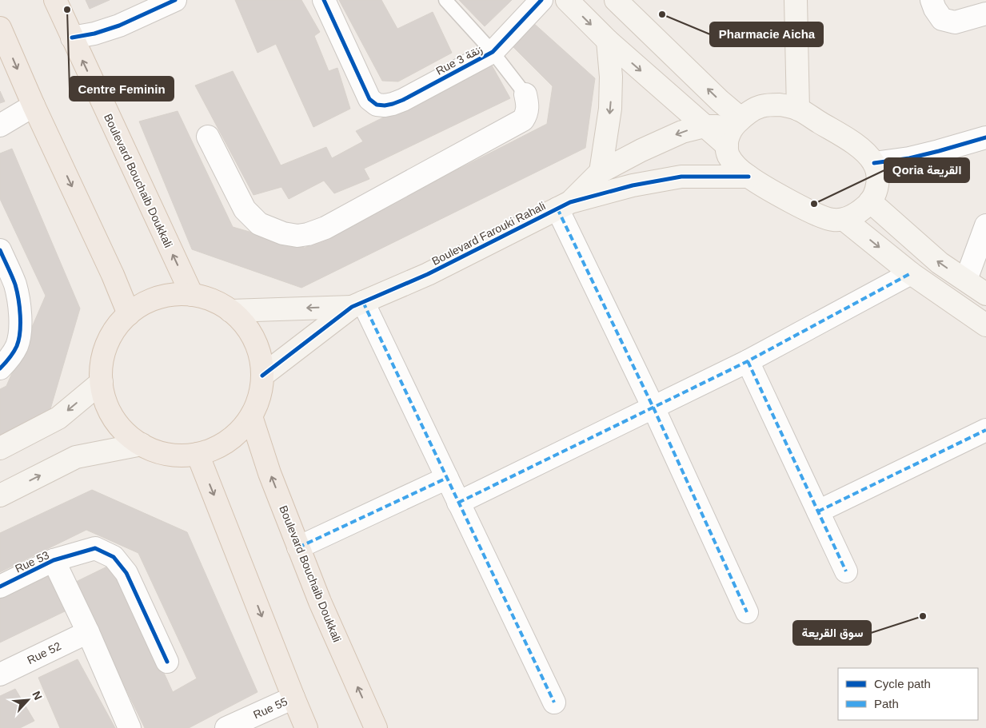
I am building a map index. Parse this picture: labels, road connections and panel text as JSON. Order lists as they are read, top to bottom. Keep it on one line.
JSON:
{"streets":{"main road":["Boulevard Bouchaib Doukkali","Boulevard Farouki Rahali"],"street":["Rue 3 زنقة","Rue 53","Rue 52","Rue 55"]},"crossings":[["Rue 53","Rue 52"]],"places":["Centre Feminin","Pharmacie Aicha","Qoria القريعة","سوق القريعة"],"legend":["Cycle path","Path"],"north":"top right"}
